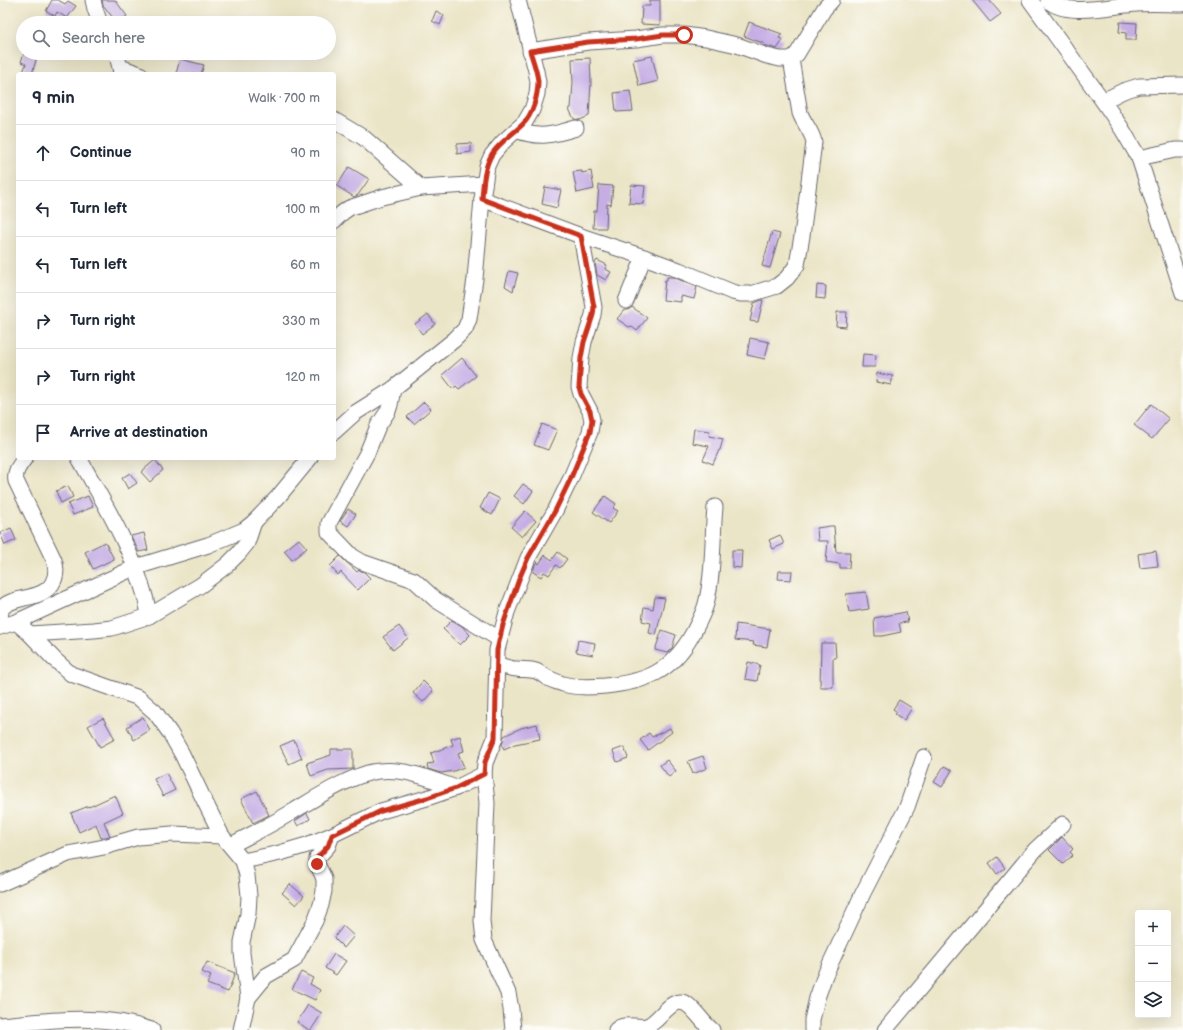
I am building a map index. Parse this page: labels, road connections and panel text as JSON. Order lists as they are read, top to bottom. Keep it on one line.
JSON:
{"page":{"search":"Search here","heading":["9 min","Walk · 700 m"],"list":[["Continue","90 m"],["Turn left","100 m"],["Turn left","60 m"],["Turn right","330 m"],["Turn right","120 m"],"Arrive at destination"],"map_buttons":["+","−"]}}
